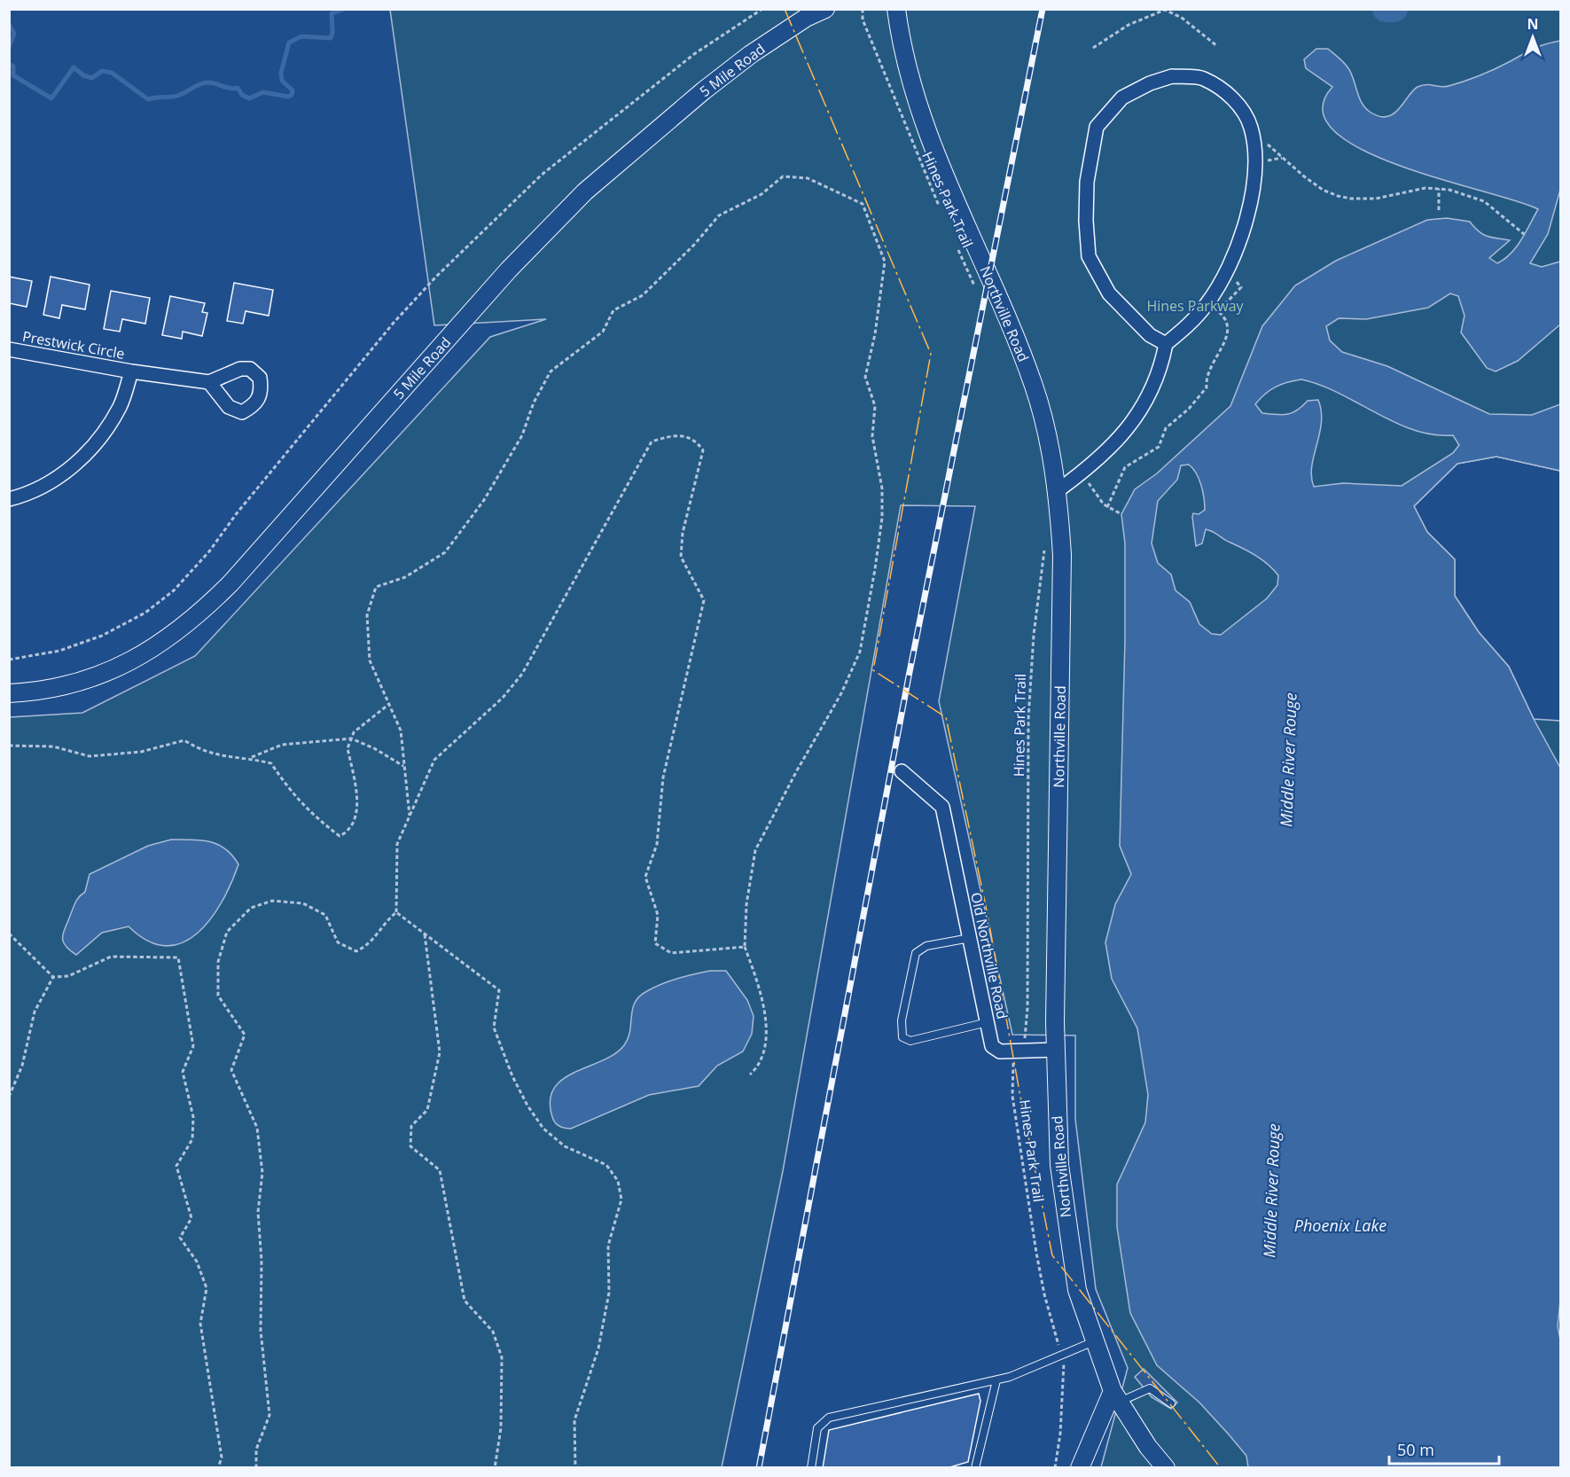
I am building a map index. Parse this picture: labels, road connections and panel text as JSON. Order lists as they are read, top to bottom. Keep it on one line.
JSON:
{"streets":{"street":["5 Mile Road","Northville Road","Prestwick Circle","Old Northville Road"],"path":["Hines Park Trail"]},"crossings":[["Hines Park Trail","Old Northville Road"],["Northville Road","Old Northville Road"]],"water":["Middle River Rouge","Phoenix Lake"],"parks":["Hines Parkway"],"scale_bar":"50 m","north":"top"}
